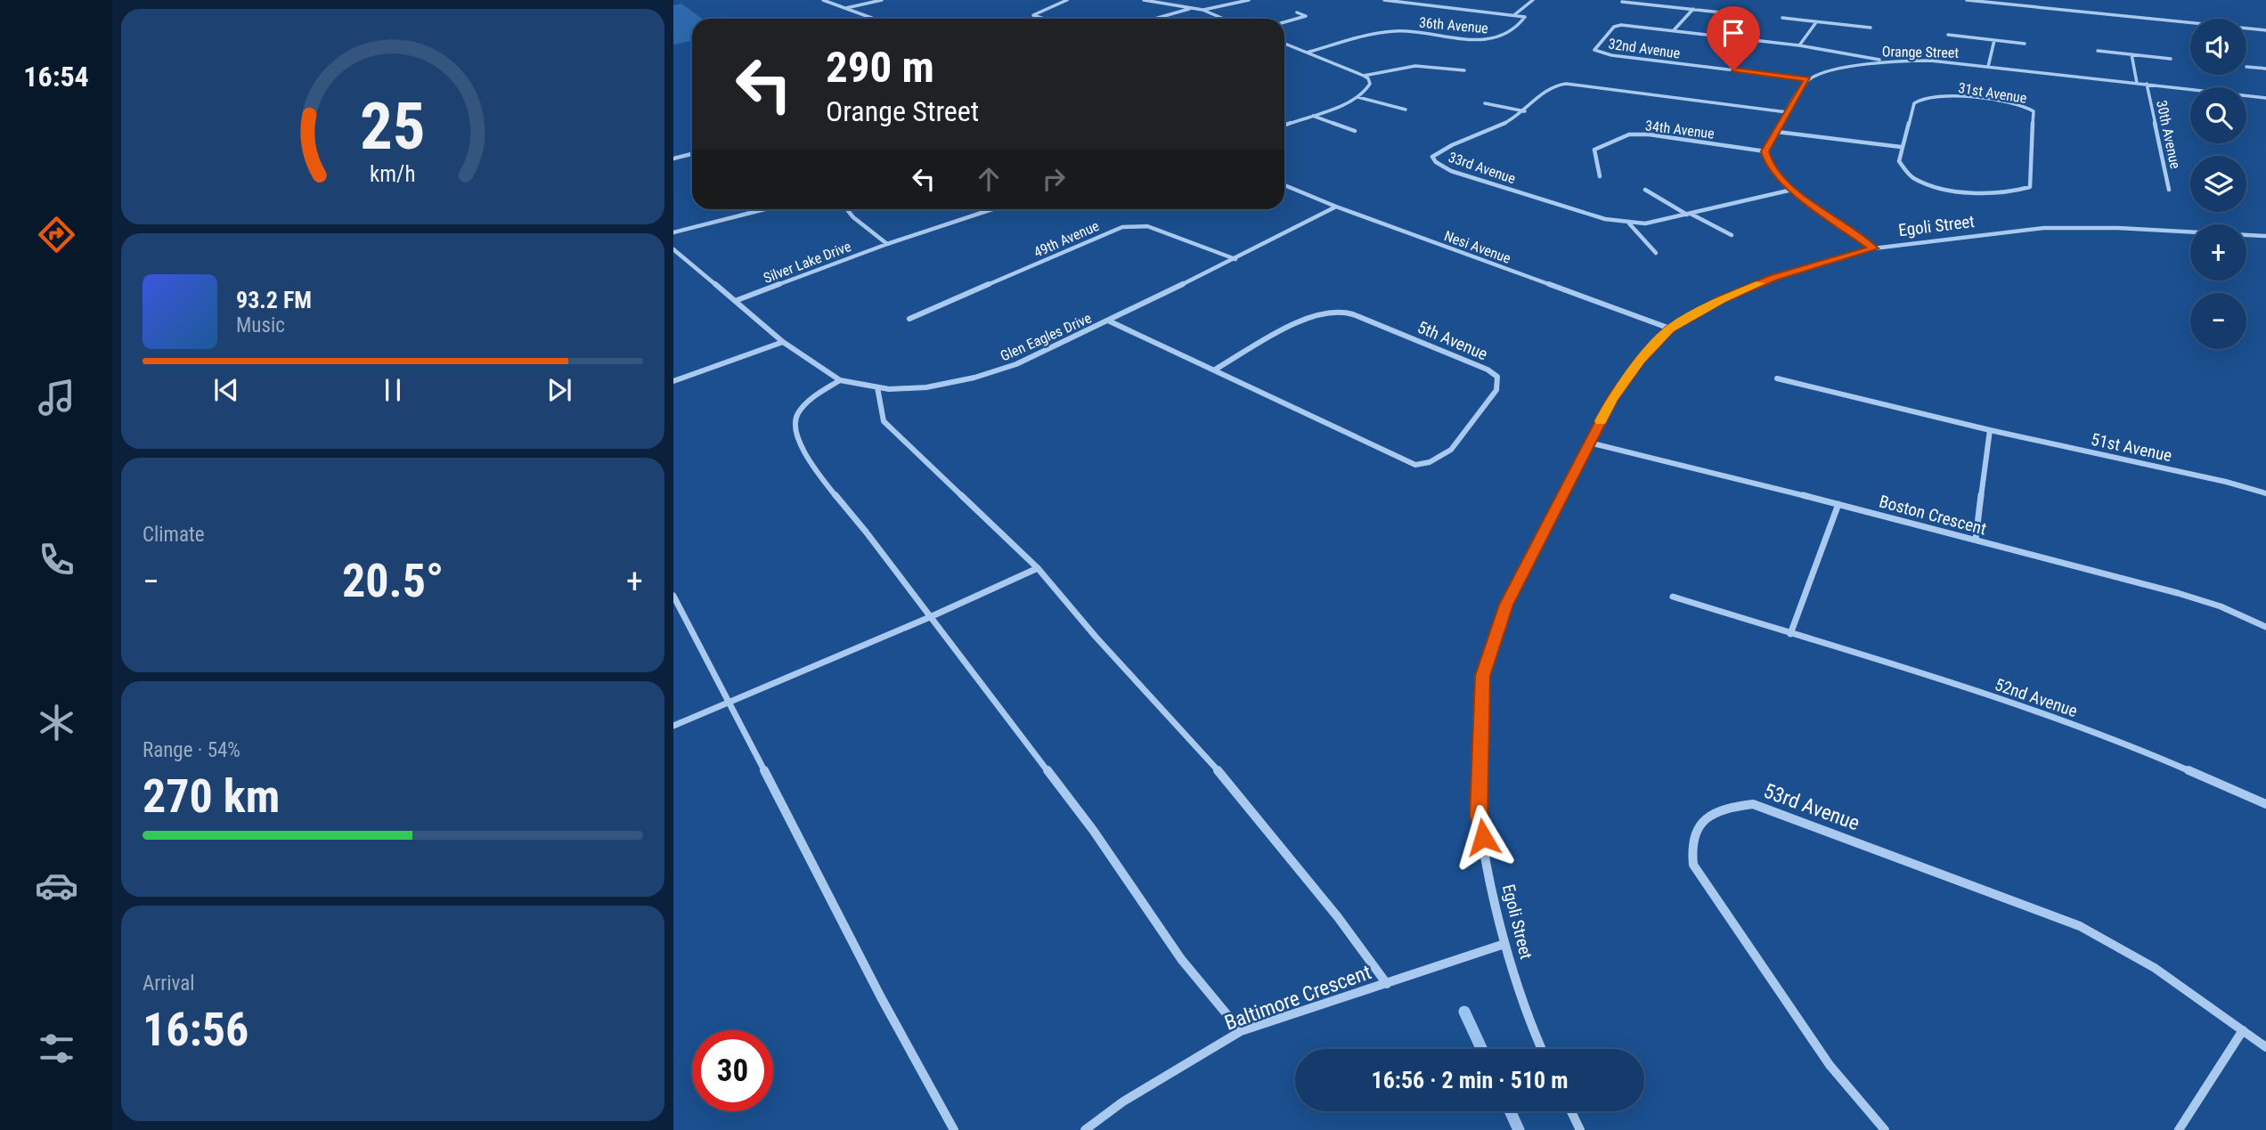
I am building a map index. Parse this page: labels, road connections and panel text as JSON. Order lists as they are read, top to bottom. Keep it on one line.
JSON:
{"streets":{"street":["36th Avenue","32nd Avenue","Orange Street","31st Avenue","34th Avenue","30th Avenue","33rd Avenue","Egoli Street","49th Avenue","Nesi Avenue","Silver Lake Drive","Glen Eagles Drive","5th Avenue","51st Avenue","Boston Crescent","52nd Avenue","53rd Avenue","Baltimore Crescent"]},"crossings":[["32nd Avenue","Orange Street"],["Orange Street","30th Avenue"],["Egoli Street","Nesi Avenue"],["Egoli Street","Boston Crescent"],["Egoli Street","Baltimore Crescent"],["49th Avenue","Glen Eagles Drive"],["Nesi Avenue","Glen Eagles Drive"],["Silver Lake Drive","Glen Eagles Drive"],["Glen Eagles Drive","5th Avenue"]],"page":{"tabs":"16:54","map_buttons":["+","−"],"turn":["290 m","Orange Street"],"song":["93.2 FM","Music"],"tile":["Climate",["Range · 54%","270 km"],["Arrival","16:56"]],"heat":["−","20.5°","+"],"limit":"30","trip":"16:56 · 2 min · 510 m","gauge":["25","km/h"]}}
